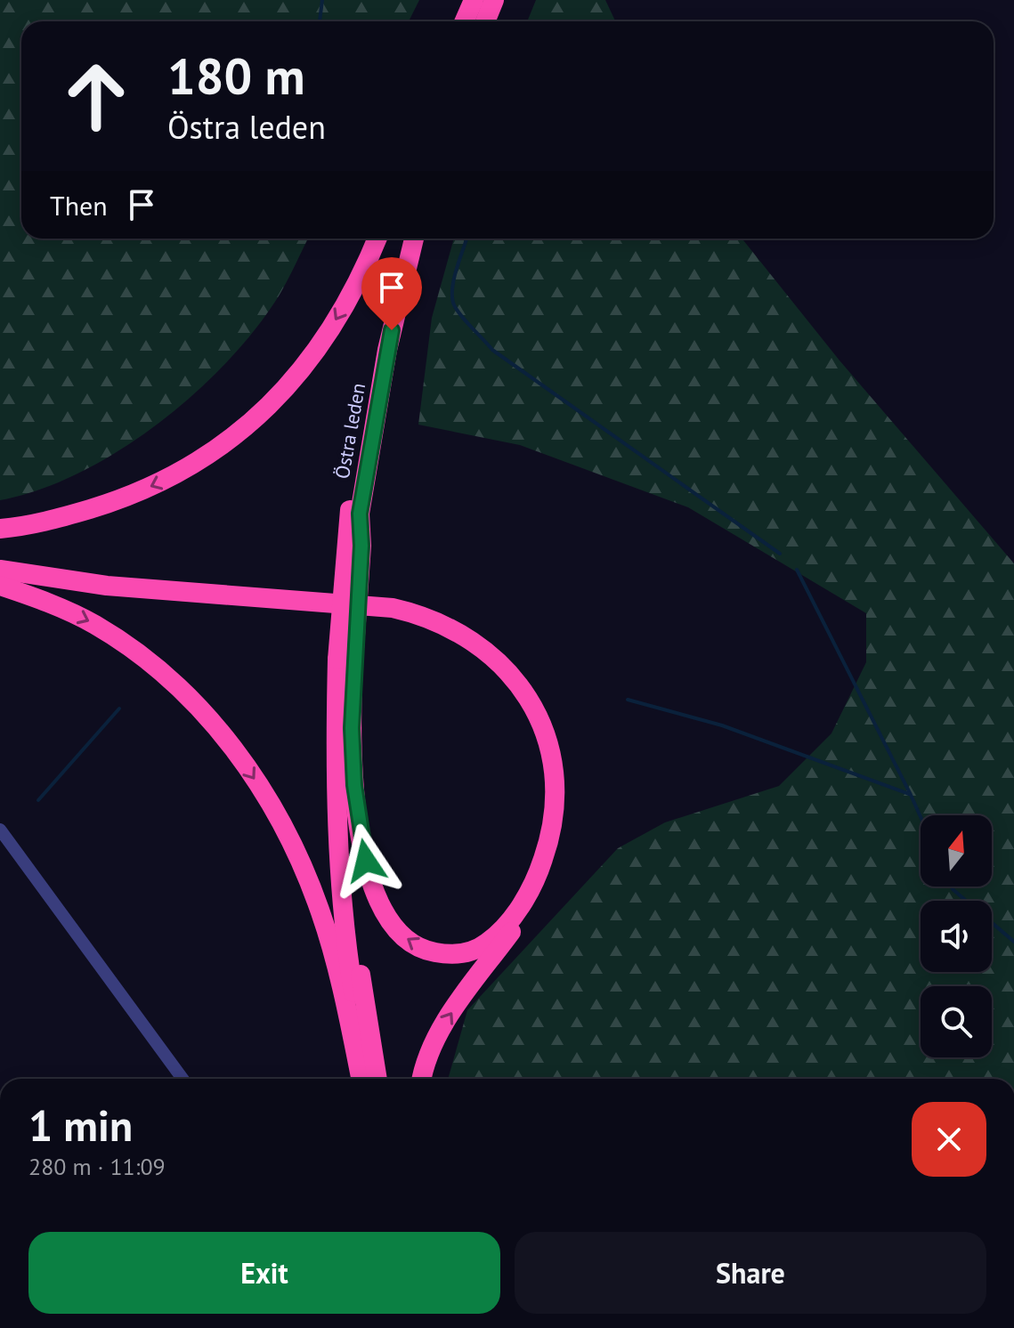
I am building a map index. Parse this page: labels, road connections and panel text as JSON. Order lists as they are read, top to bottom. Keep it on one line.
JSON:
{"streets":{"highway":["Östra leden"]},"north":"top","page":{"turn":["180 m","Östra leden"],"then":"Then","heading":["1 min","280 m · 11:09"],"buttons":["Exit","Share"]}}
